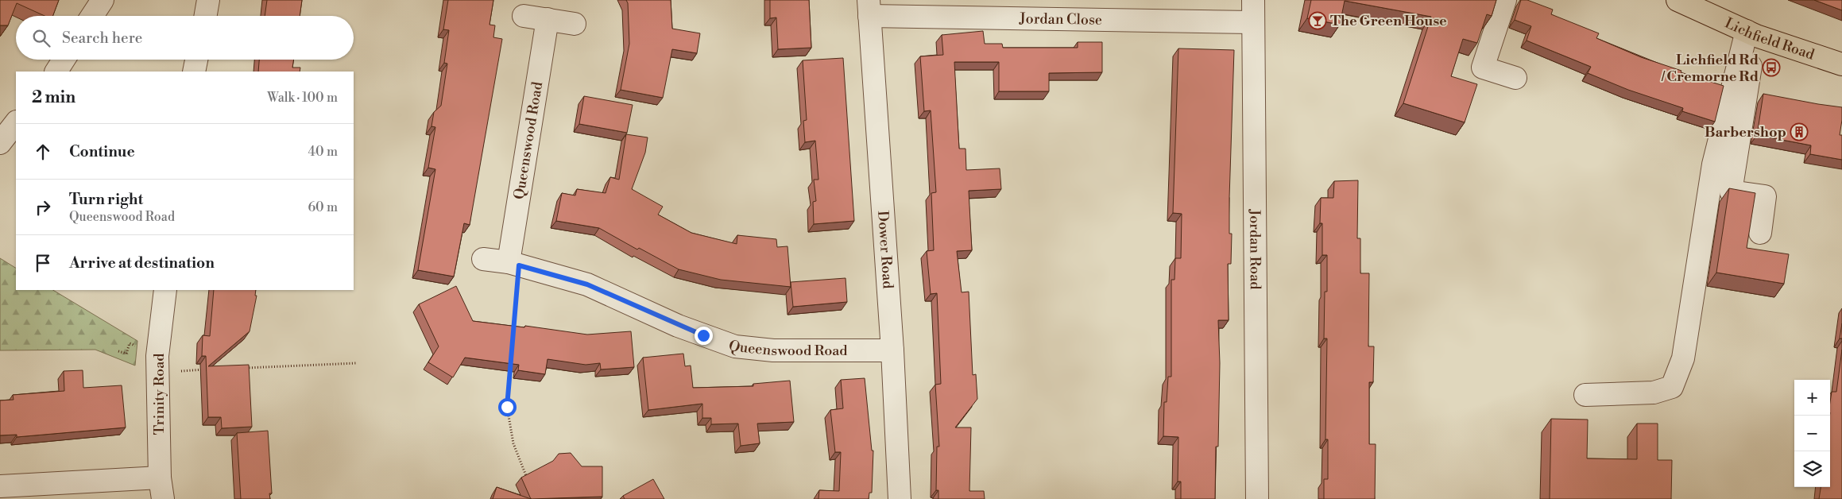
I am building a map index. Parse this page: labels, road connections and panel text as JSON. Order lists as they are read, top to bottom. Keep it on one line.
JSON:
{"streets":{"main road":["Lichfield Road"],"street":["Jordan Close","Queenswood Road","Dower Road","Jordan Road","Trinity Road"]},"crossings":[["Jordan Close","Dower Road"],["Jordan Close","Jordan Road"],["Queenswood Road","Dower Road"]],"places":{"bar":["The Green House"],"bus stop":["Lichfield Rd / Cremorne Rd"],"building":["Barbershop"]},"page":{"search":"Search here","heading":["2 min","Walk · 100 m"],"list":[["Continue","40 m"],["Turn right","Queenswood Road","60 m"],"Arrive at destination"],"map_buttons":["+","−"]}}
